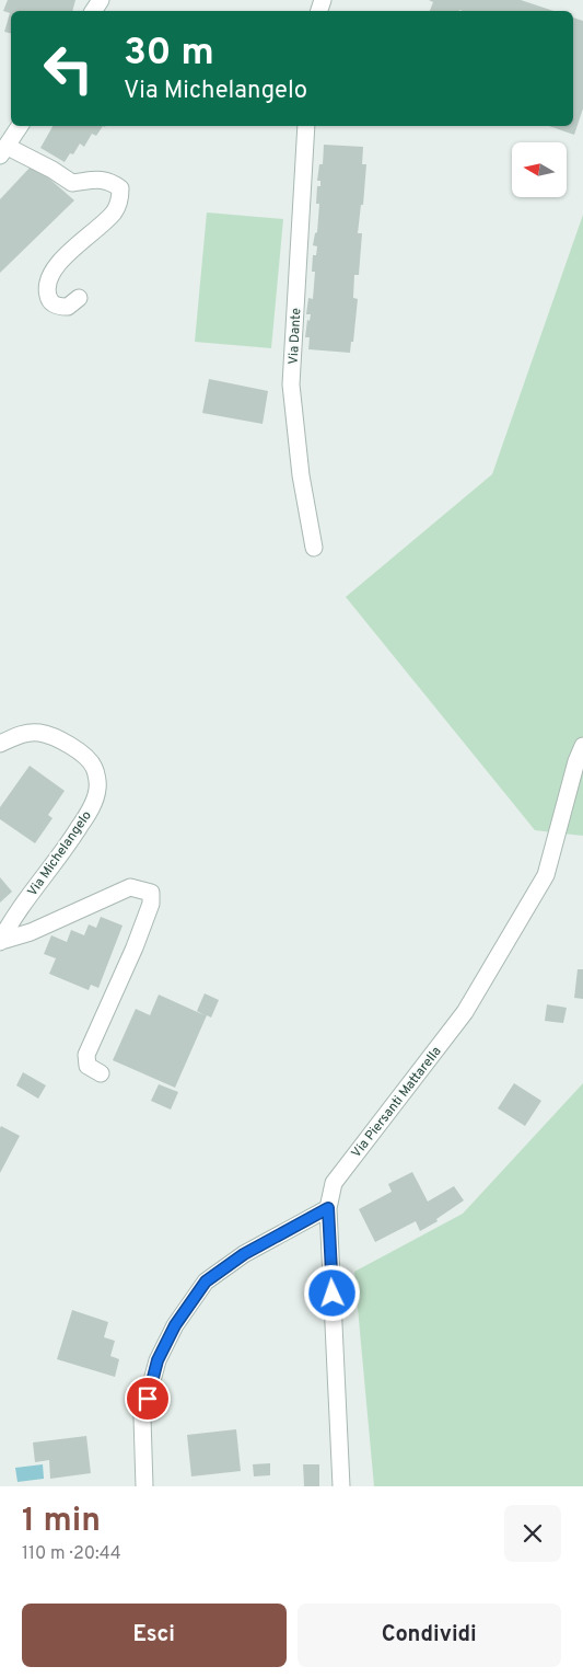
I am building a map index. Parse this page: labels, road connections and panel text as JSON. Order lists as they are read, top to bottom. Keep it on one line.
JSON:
{"streets":{"street":["Via Dante","Via Michelangelo","Via Piersanti Mattarella"]},"north":"left","page":{"turn":["30 m","Via Michelangelo"],"heading":["1 min","110 m · 20:44"],"buttons":["Esci","Condividi"]}}
